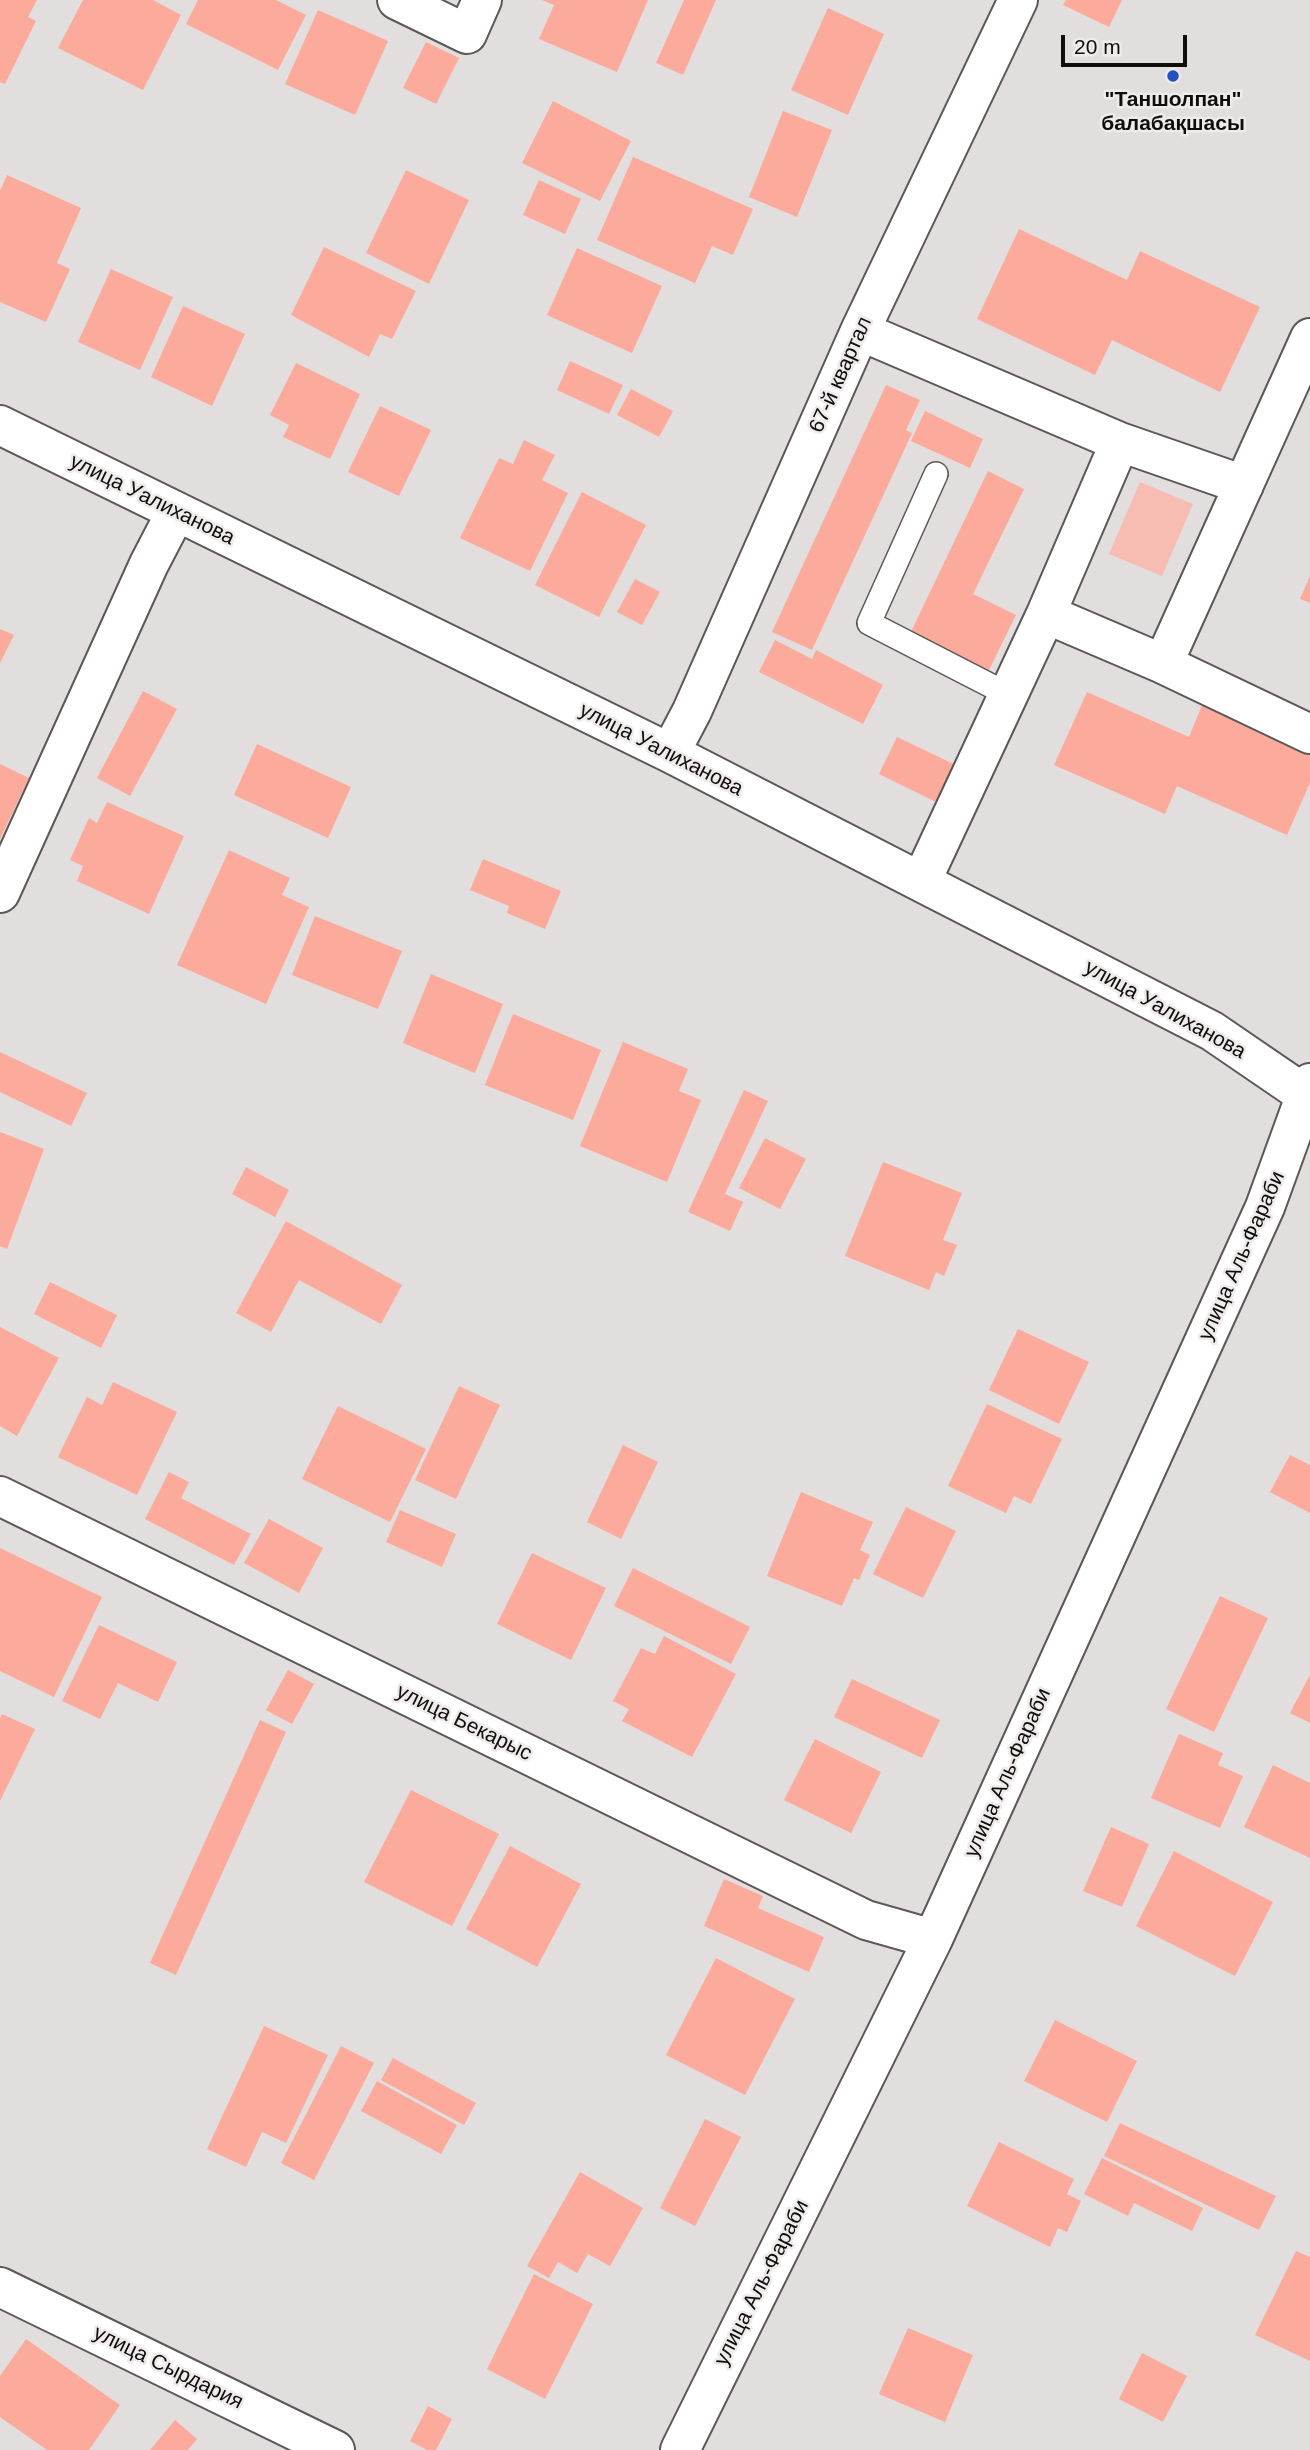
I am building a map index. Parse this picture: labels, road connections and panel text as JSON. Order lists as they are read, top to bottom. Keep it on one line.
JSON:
{"streets":{"street":["67-й квартал","улица Уалиханова","улица Аль-Фараби","улица Бекарыс","улица Сырдария"]},"crossings":[["67-й квартал","улица Уалиханова"],["улица Уалиханова","улица Аль-Фараби"],["улица Аль-Фараби","улица Бекарыс"]],"places":["\"Таншолпан\" балабақшасы"],"scale_bar":"20 m"}
